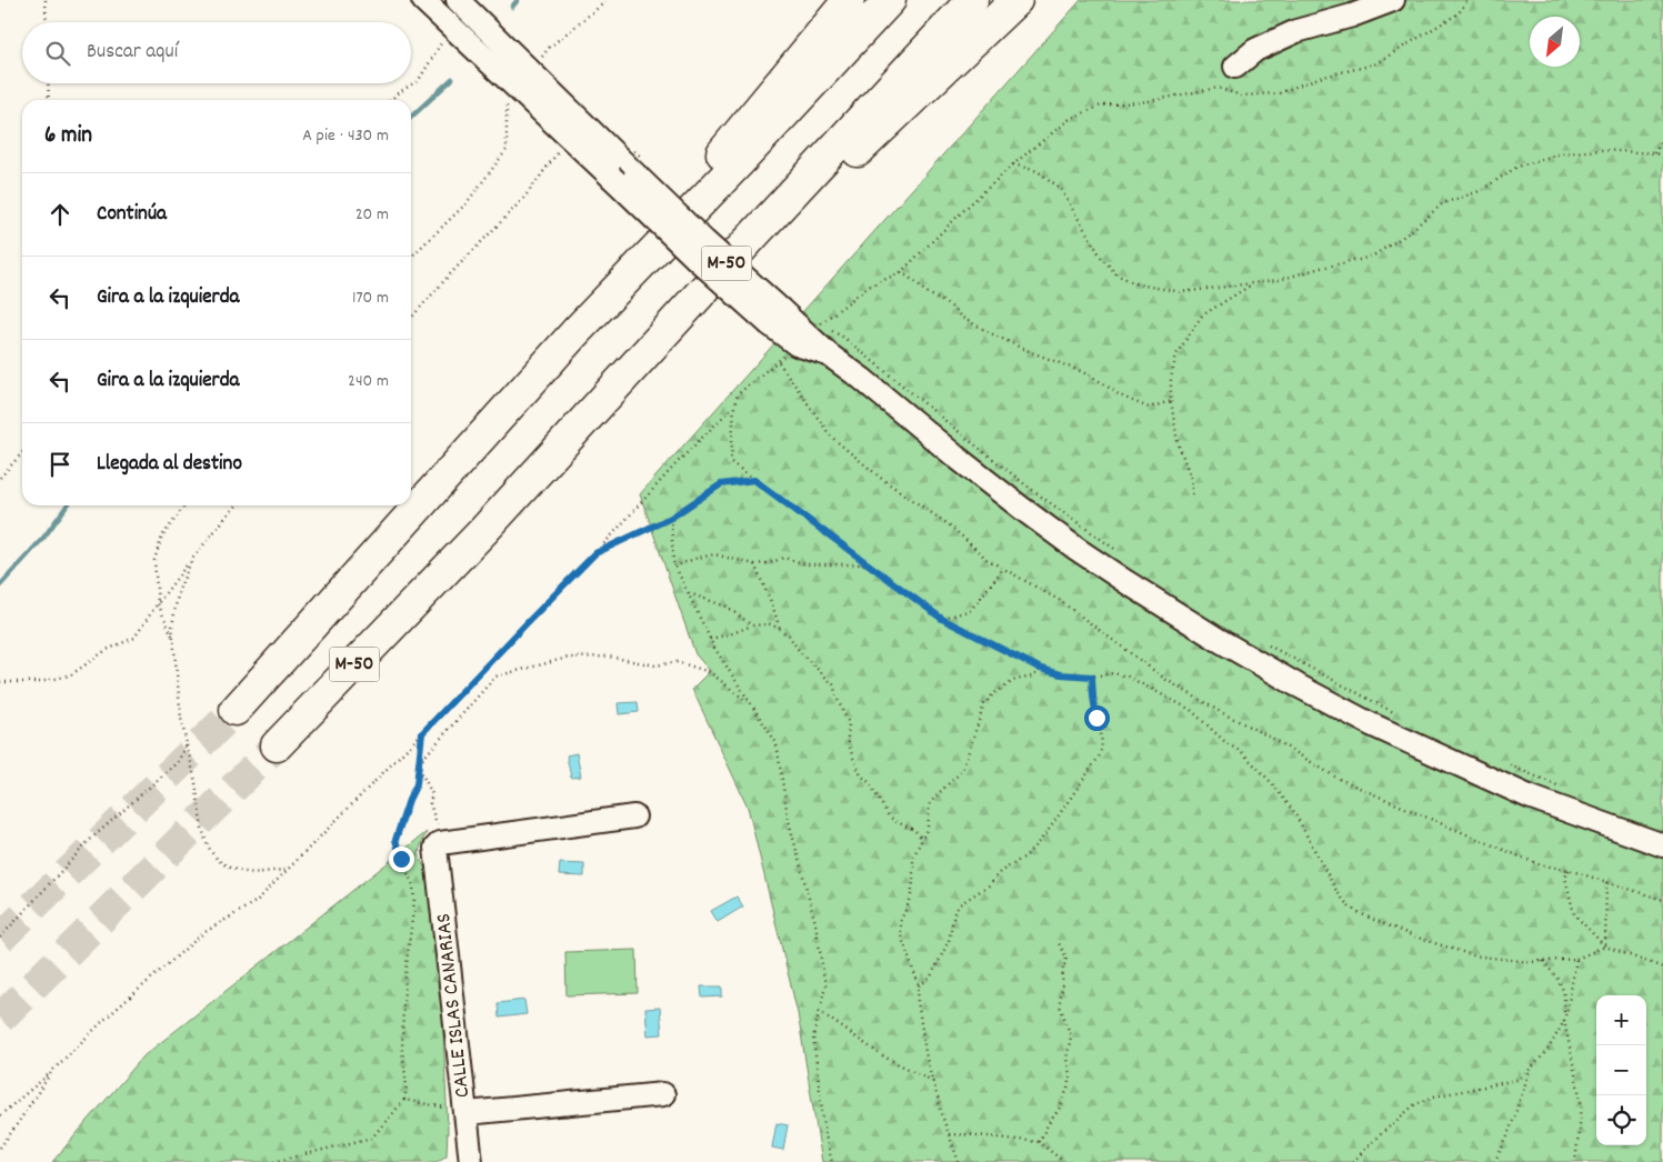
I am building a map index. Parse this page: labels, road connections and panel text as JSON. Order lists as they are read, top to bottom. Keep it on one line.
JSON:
{"streets":{"highway":["M-50"],"street":["CALLE ISLAS CANARIAS"]},"north":"bottom left","page":{"search":"Buscar aquí","heading":["6 min","A pie · 430 m"],"list":[["Continúa","20 m"],["Gira a la izquierda","170 m"],["Gira a la izquierda","240 m"],"Llegada al destino"],"map_buttons":["+","−"]}}
